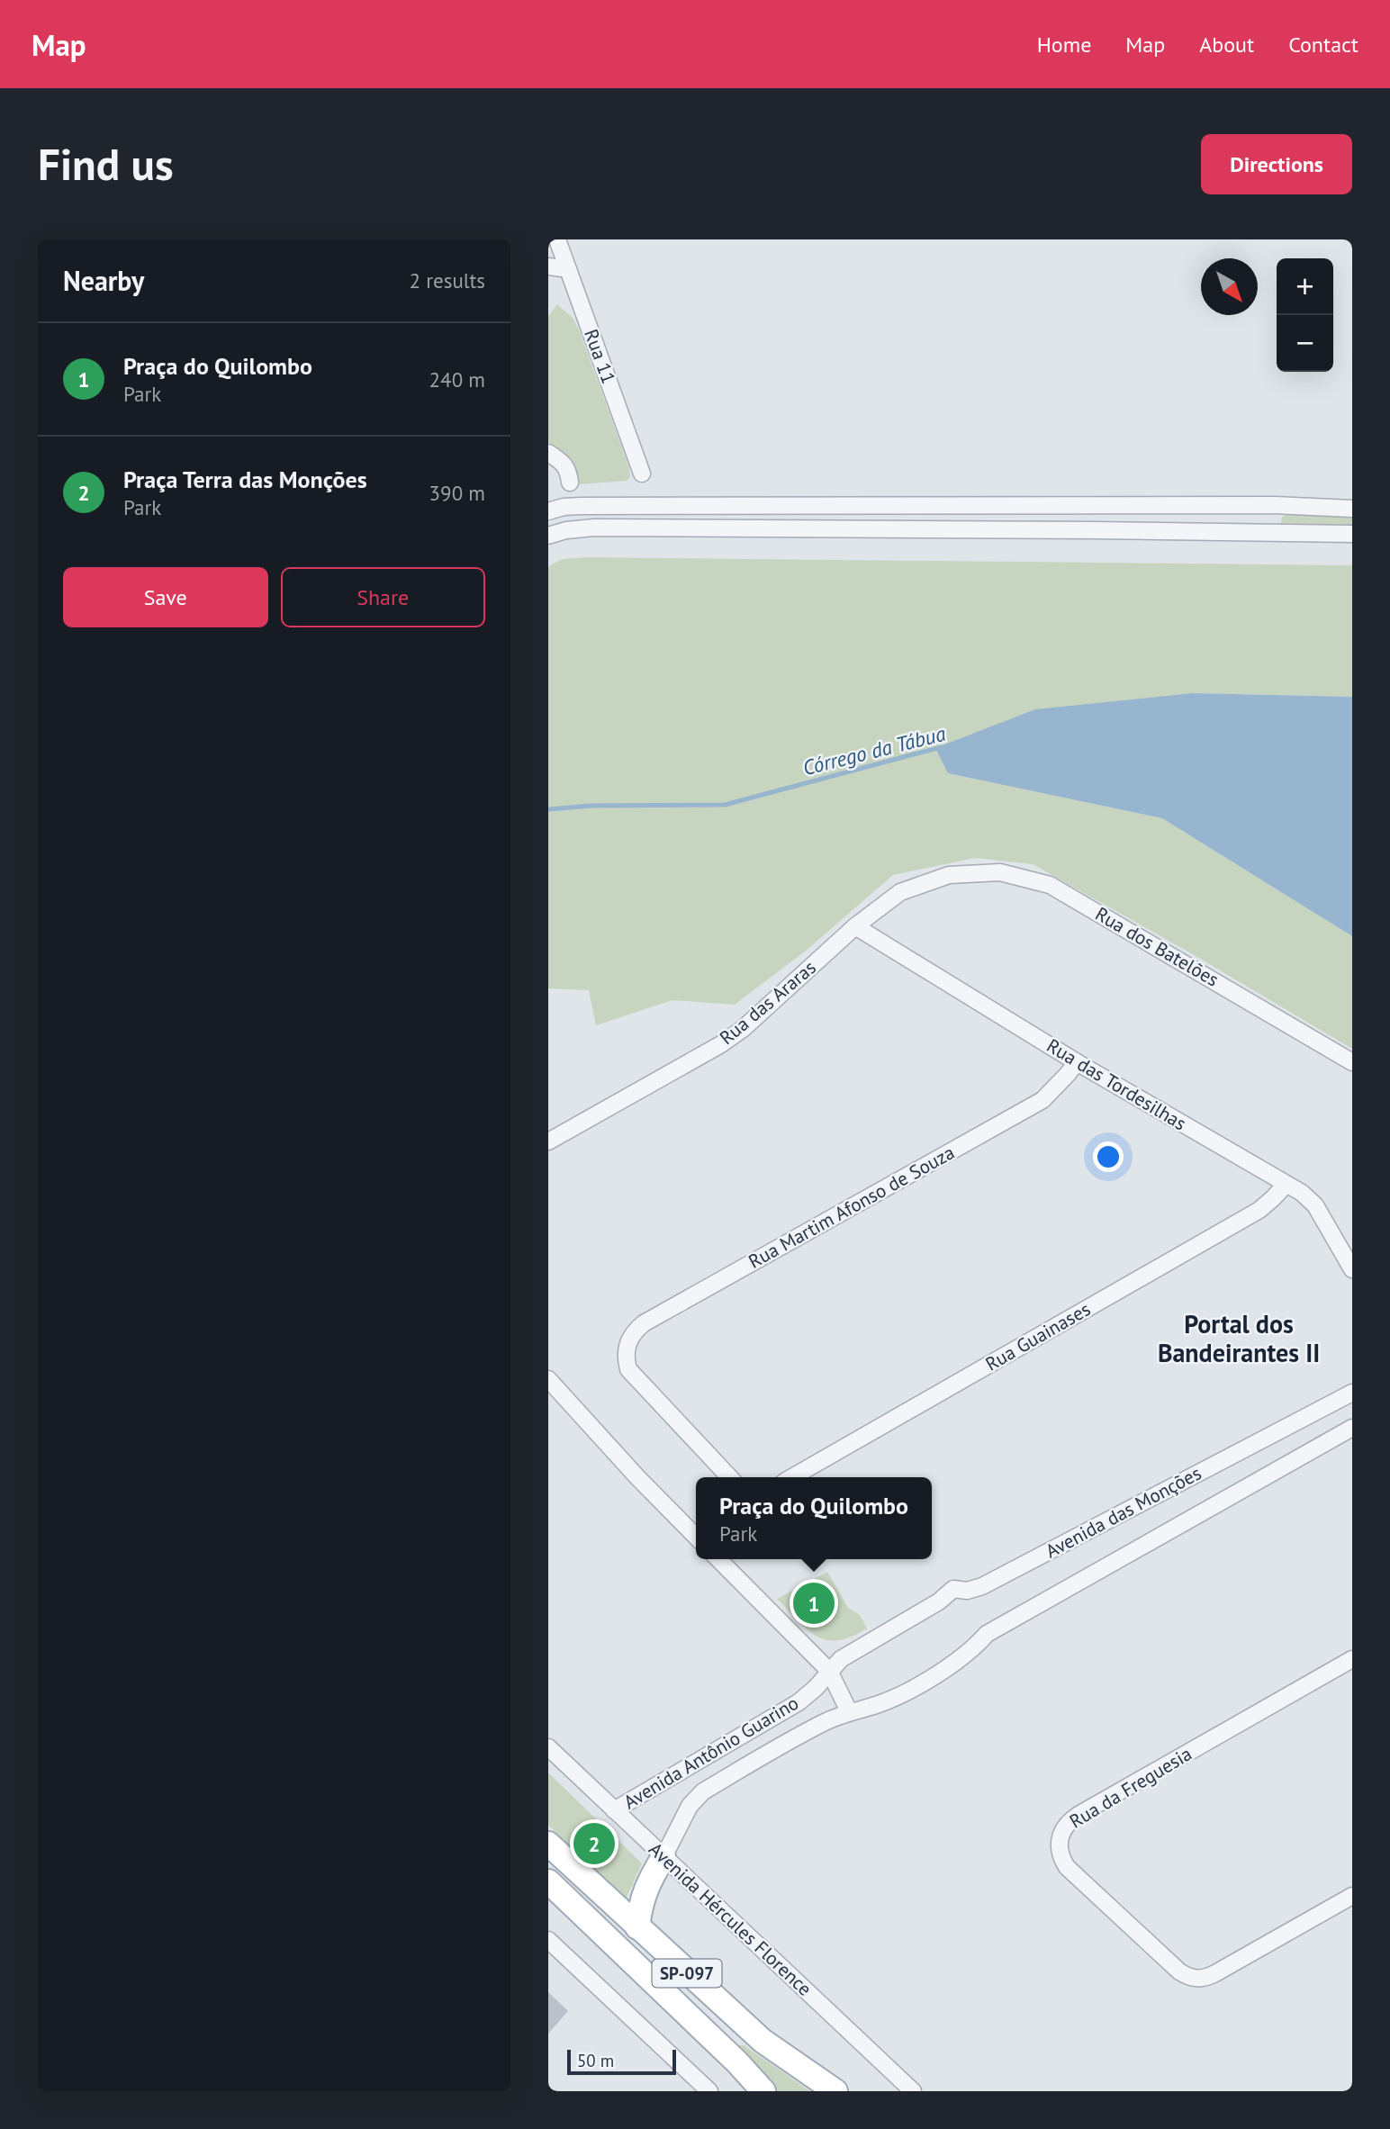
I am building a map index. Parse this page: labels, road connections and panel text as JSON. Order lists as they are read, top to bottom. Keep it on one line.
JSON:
{"streets":{"main road":["SP-097"],"street":["Rua 11","Rua dos Batelões","Rua das Araras","Rua das Tordesilhas","Rua Martim Afonso de Souza","Rua Guainases","Avenida das Monções","Avenida Antônio Guarino","Rua da Freguesia","Avenida Hércules Florence"]},"crossings":[["Rua dos Batelões","Rua das Araras"],["Rua das Araras","Rua das Tordesilhas"],["Rua das Tordesilhas","Rua Martim Afonso de Souza"],["Rua das Tordesilhas","Rua Guainases"],["Avenida das Monções","Avenida Antônio Guarino"],["Avenida Antônio Guarino","Avenida Hércules Florence"]],"districts":["Portal dos Bandeirantes II"],"water":["Córrego da Tábua"],"scale_bar":"50 m","north":"bottom right","page":{"header":"Map","nav":["Home","Map","About","Contact"],"buttons":["Directions",["Save","Share"]],"title":"Find us","heading":["Nearby","2 results"],"map_buttons":["+","−"],"list":[{"mark":"1","name":"Praça do Quilombo","note":"Park","value":"240 m"},{"mark":"2","name":"Praça Terra das Monções","note":"Park","value":"390 m"}],"popup":["Praça do Quilombo","Park"],"pins":["1","2"],"scale":"50 m"}}
